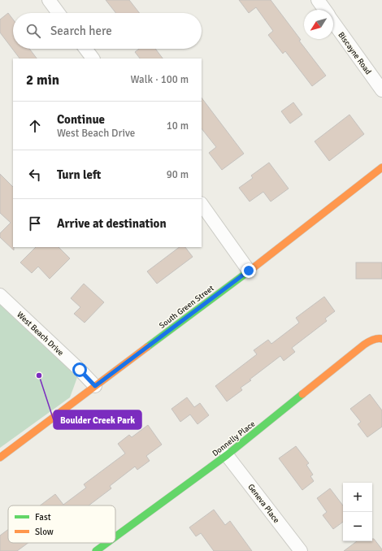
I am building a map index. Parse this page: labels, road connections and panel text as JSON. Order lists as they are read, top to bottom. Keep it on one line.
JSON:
{"streets":{"street":["Biscayne Road","South Green Street","West Beach Drive","Donnelly Place","Geneva Place"]},"crossings":[["South Green Street","West Beach Drive"],["Donnelly Place","Geneva Place"]],"places":["Boulder Creek Park"],"legend":["Fast","Slow"],"north":"bottom left","page":{"search":"Search here","heading":["2 min","Walk · 100 m"],"list":[["Continue","West Beach Drive","10 m"],["Turn left","90 m"],"Arrive at destination"],"map_buttons":["+","−"]}}
